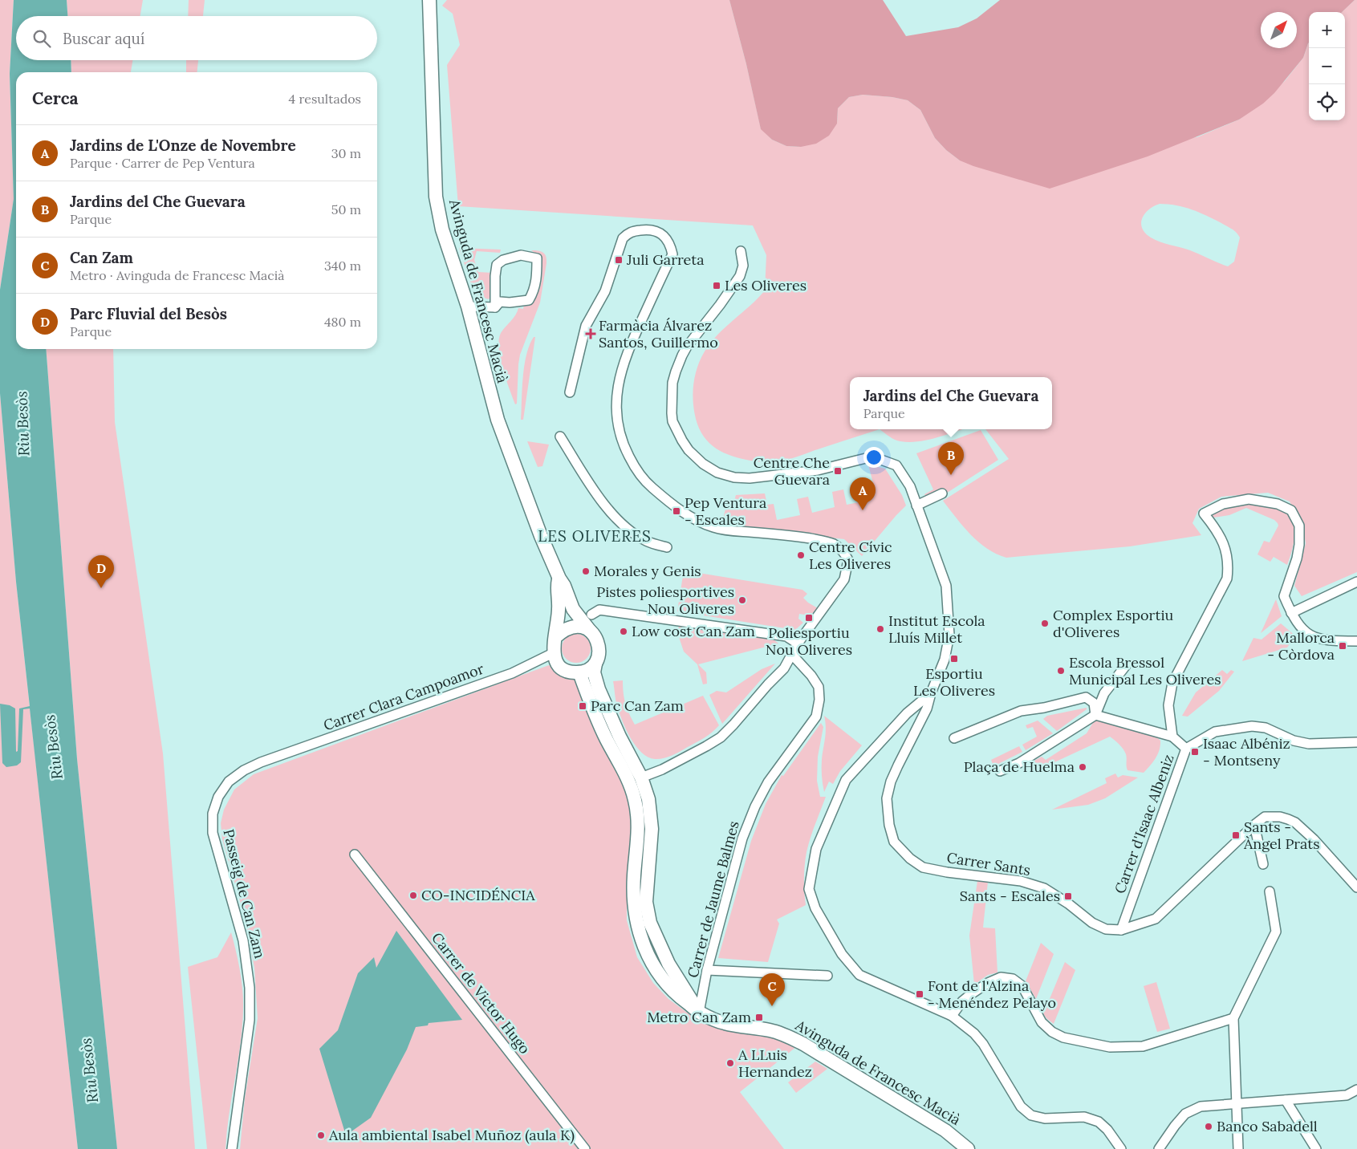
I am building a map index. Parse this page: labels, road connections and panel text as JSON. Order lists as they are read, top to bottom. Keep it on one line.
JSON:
{"streets":{"street":["Avinguda de Francesc Macià","Carrer Clara Campoamor","Carrer d'Isaac Albeniz","Carrer Sants","Passeig de Can Zam","Carrer de Jaume Balmes","Carrer de Victor Hugo"]},"crossings":[["Avinguda de Francesc Macià","Carrer Clara Campoamor"],["Avinguda de Francesc Macià","Carrer de Jaume Balmes"],["Carrer Clara Campoamor","Passeig de Can Zam"],["Carrer d'Isaac Albeniz","Carrer Sants"]],"districts":["LES OLIVERES"],"water":["Riu Besòs"],"places":{"transit":["Juli Garreta","Les Oliveres","Centre Che Guevara","Pep Ventura - Escales","Poliesportiu Nou Oliveres","Mallorca - Còrdova","Esportiu Les Oliveres","Parc Can Zam","Isaac Albéniz - Montseny","Sants - Àngel Prats","Sants - Escales","Font de l'Alzina - Menéndez Pelayo","Metro Can Zam"],"health":["Farmàcia Álvarez Santos, Guillermo"],"other":["Centre Cívic Les Oliveres","Morales y Genis","Pistes poliesportives Nou Oliveres","Complex Esportiu d'Oliveres","Institut Escola Lluís Millet","Low cost Can Zam","Escola Bressol Municipal Les Oliveres","Plaça de Huelma","CO-INCIDÉNCIA","A LLuis Hernandez","Banco Sabadell","Aula ambiental Isabel Muñoz (aula K)"]},"north":"top right","page":{"map_buttons":["+","−"],"search":"Buscar aquí","heading":["Cerca","4 resultados"],"list":[{"mark":"A","name":"Jardins de L'Onze de Novembre","note":"Parque · Carrer de Pep Ventura","value":"30 m"},{"mark":"B","name":"Jardins del Che Guevara","note":"Parque","value":"50 m"},{"mark":"C","name":"Can Zam","note":"Metro · Avinguda de Francesc Macià","value":"340 m"},{"mark":"D","name":"Parc Fluvial del Besòs","note":"Parque","value":"480 m"}],"popup":["Jardins del Che Guevara","Parque"],"pins":["B","A","D","C"]}}
